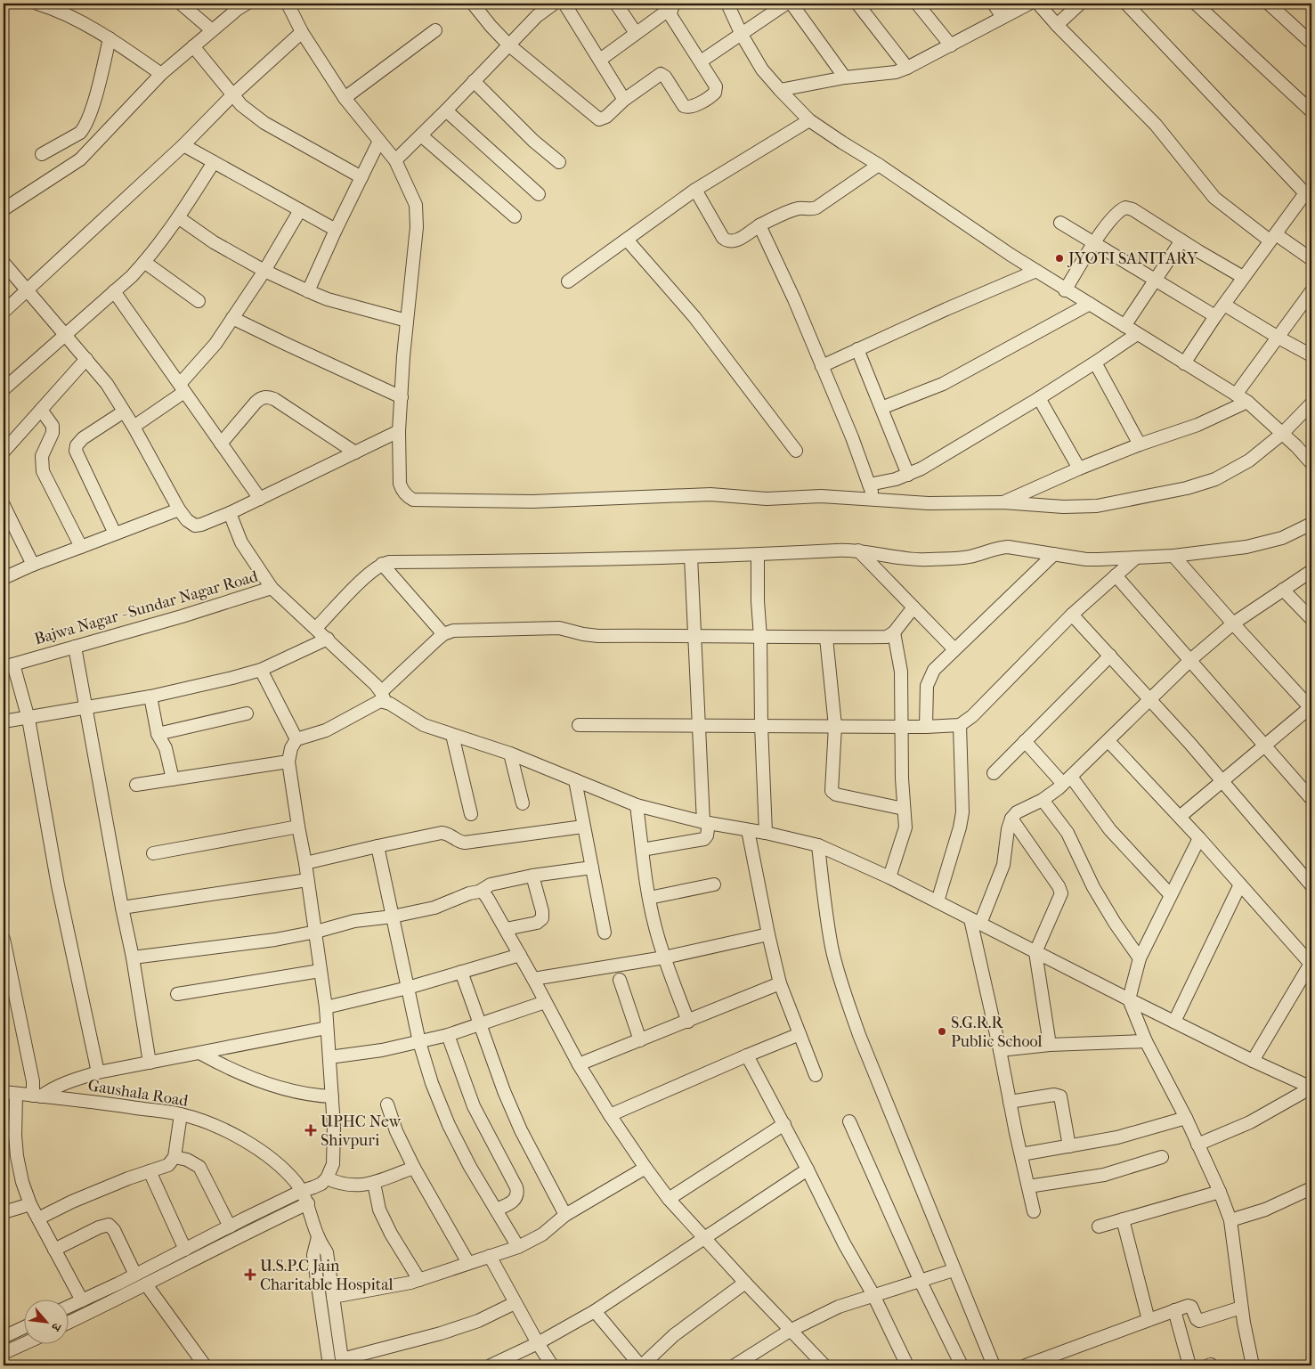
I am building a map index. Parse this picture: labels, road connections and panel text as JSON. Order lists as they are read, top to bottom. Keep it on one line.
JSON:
{"streets":{"street":["Bajwa Nagar - Sundar Nagar Road","Gaushala Road"]},"places":{"other":["JYOTI SANITARY","S.G.R.R Public School"],"health":["UPHC New Shivpuri","U.S.P.C Jain Charitable Hospital"]},"north":"bottom right"}
